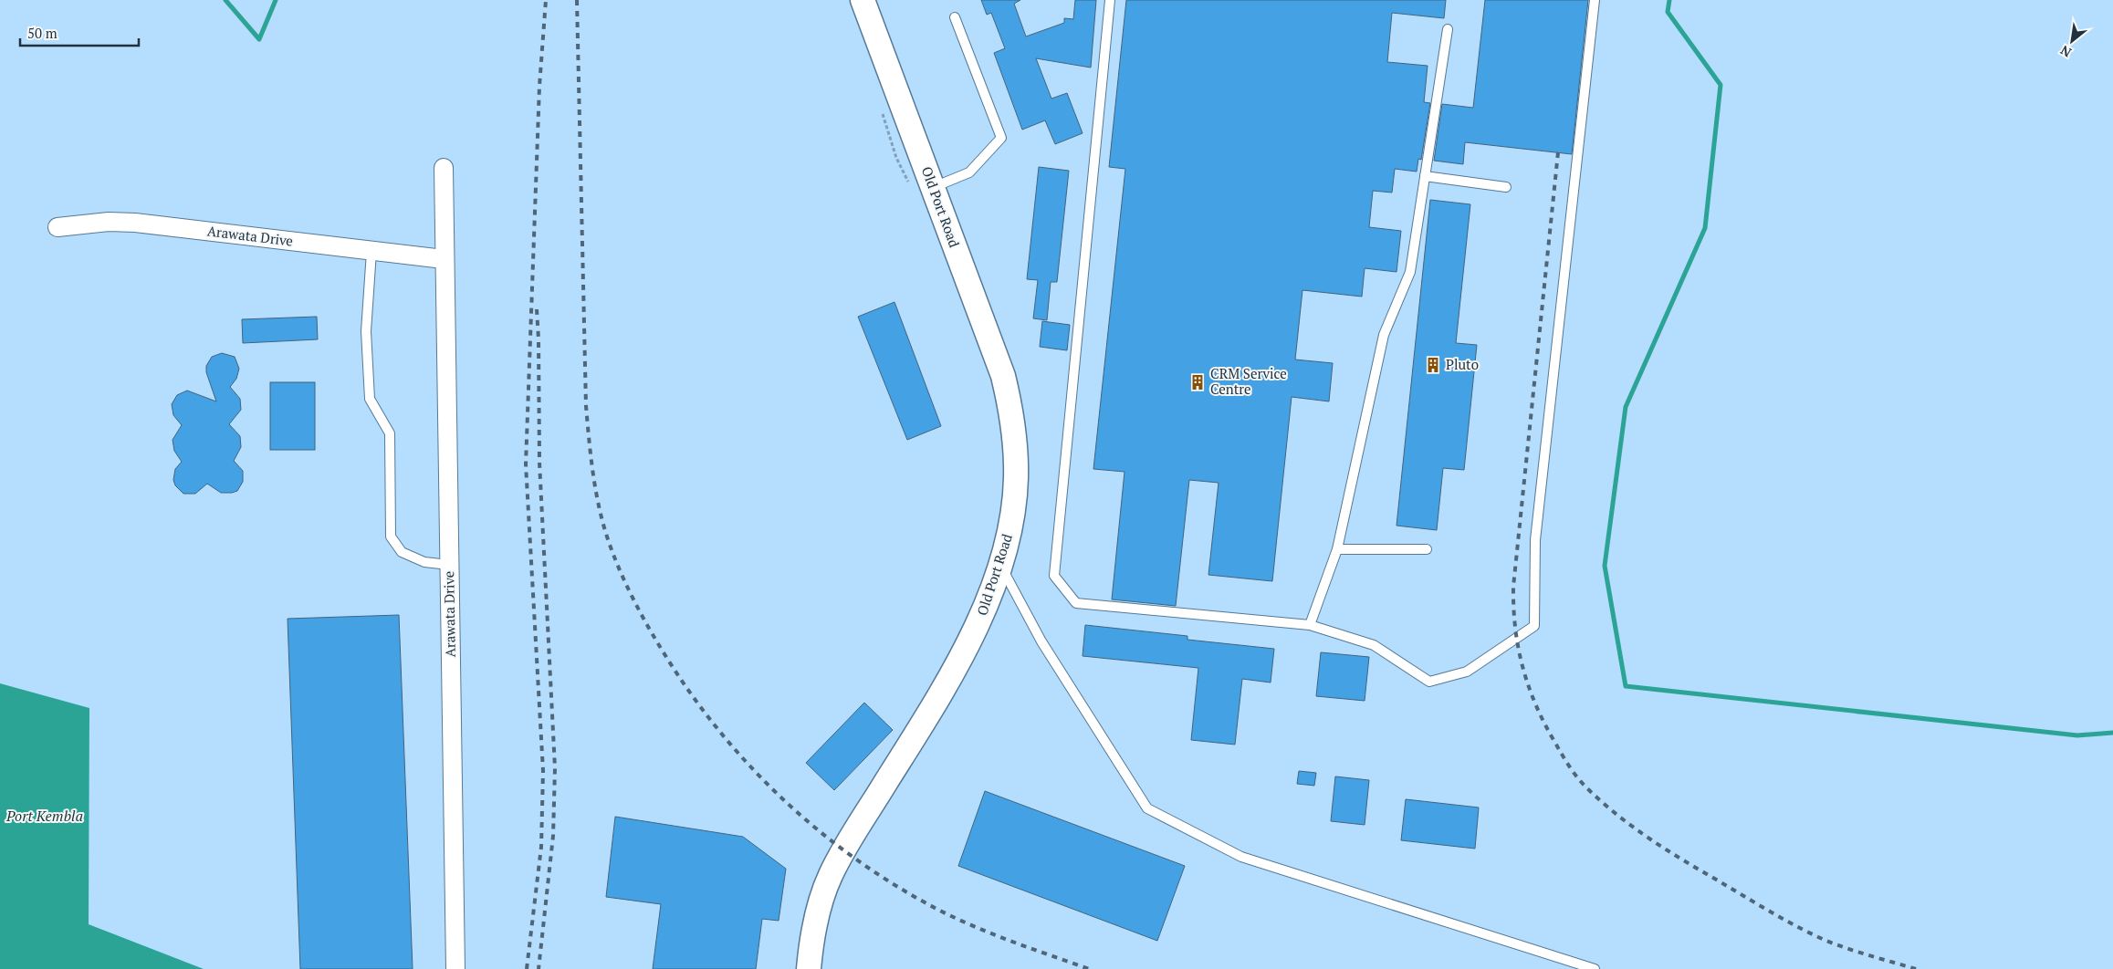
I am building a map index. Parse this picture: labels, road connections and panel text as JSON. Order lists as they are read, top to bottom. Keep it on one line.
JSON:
{"streets":{"street":["Old Port Road","Arawata Drive"]},"water":["Port Kembla"],"places":{"building":["Pluto","CRM Service Centre"]},"scale_bar":"50 m","north":"bottom left"}
